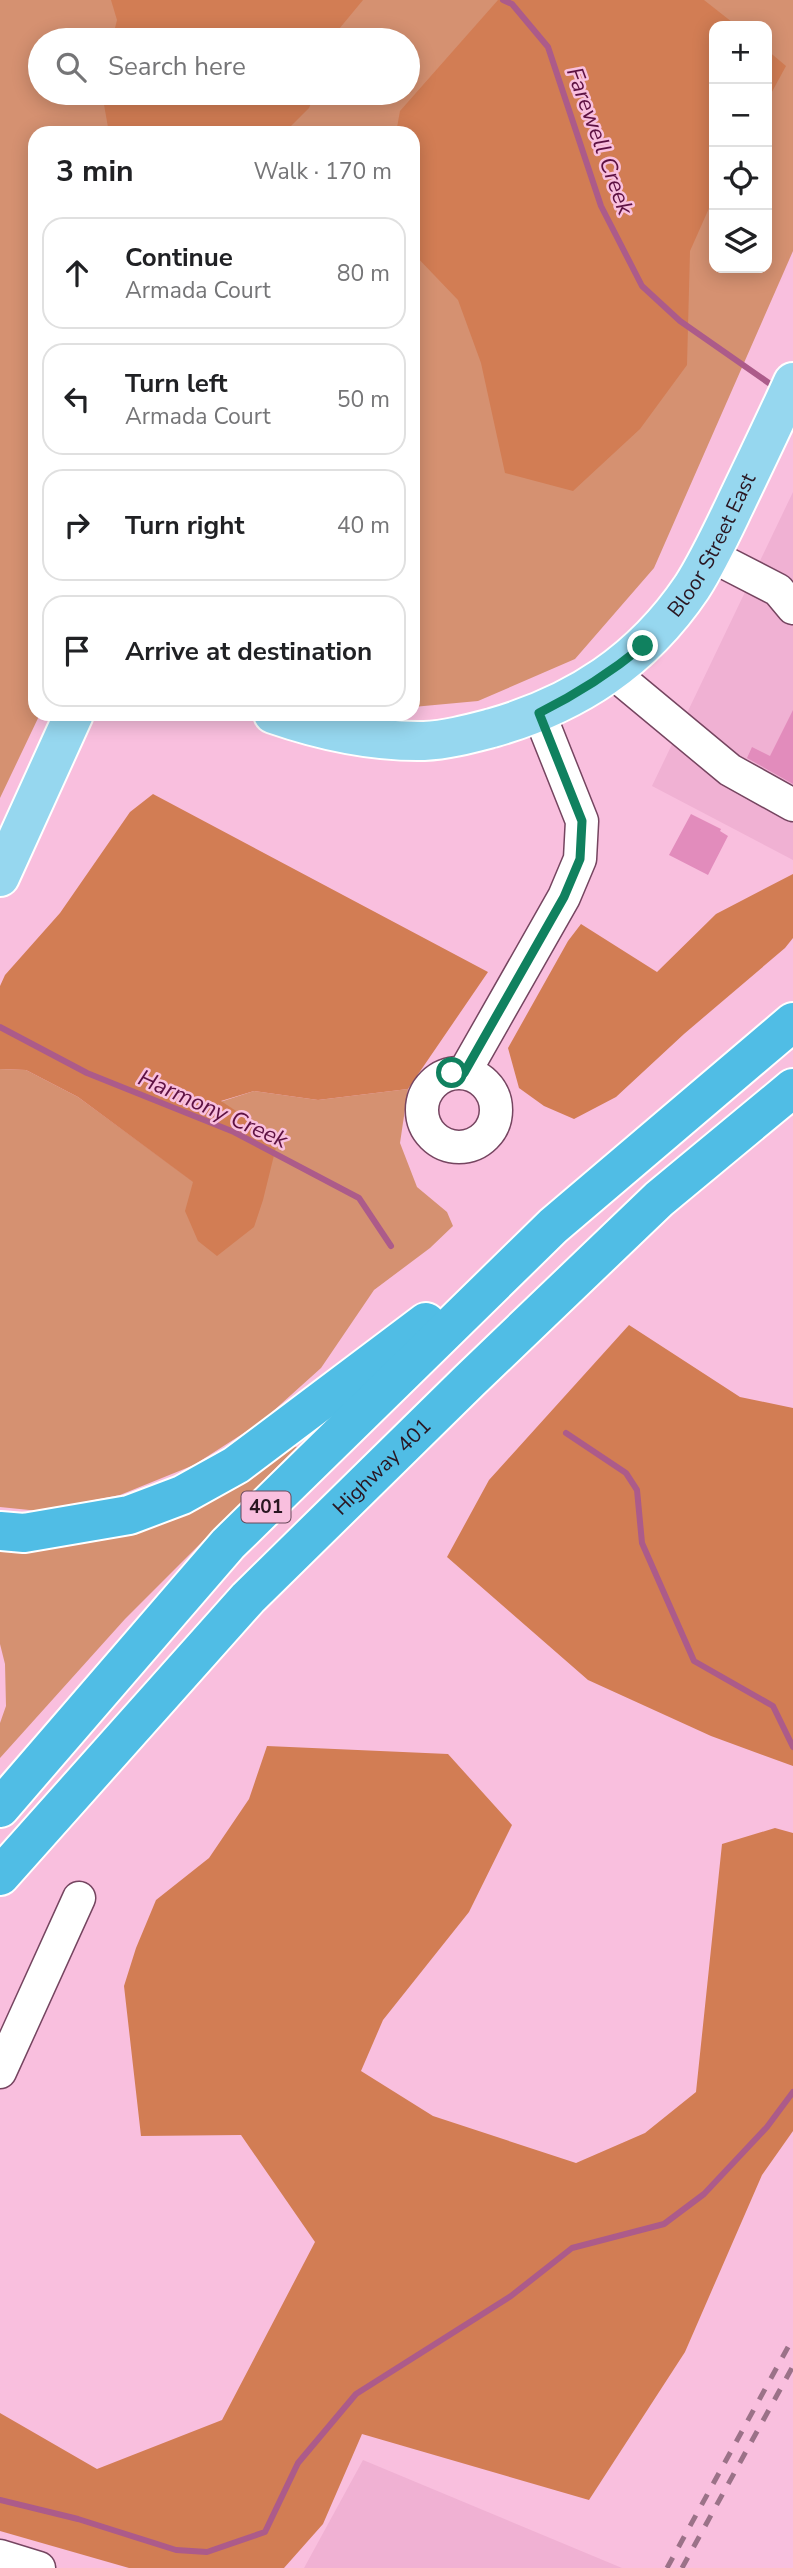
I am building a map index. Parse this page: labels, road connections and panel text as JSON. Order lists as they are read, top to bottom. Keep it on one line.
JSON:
{"streets":{"highway":["Highway 401","401"],"main road":["Bloor Street East"]},"water":["Farewell Creek","Harmony Creek"],"page":{"map_buttons":["+","−"],"search":"Search here","heading":["3 min","Walk · 170 m"],"list":[["Continue","Armada Court","80 m"],["Turn left","Armada Court","50 m"],["Turn right","40 m"],"Arrive at destination"]}}
